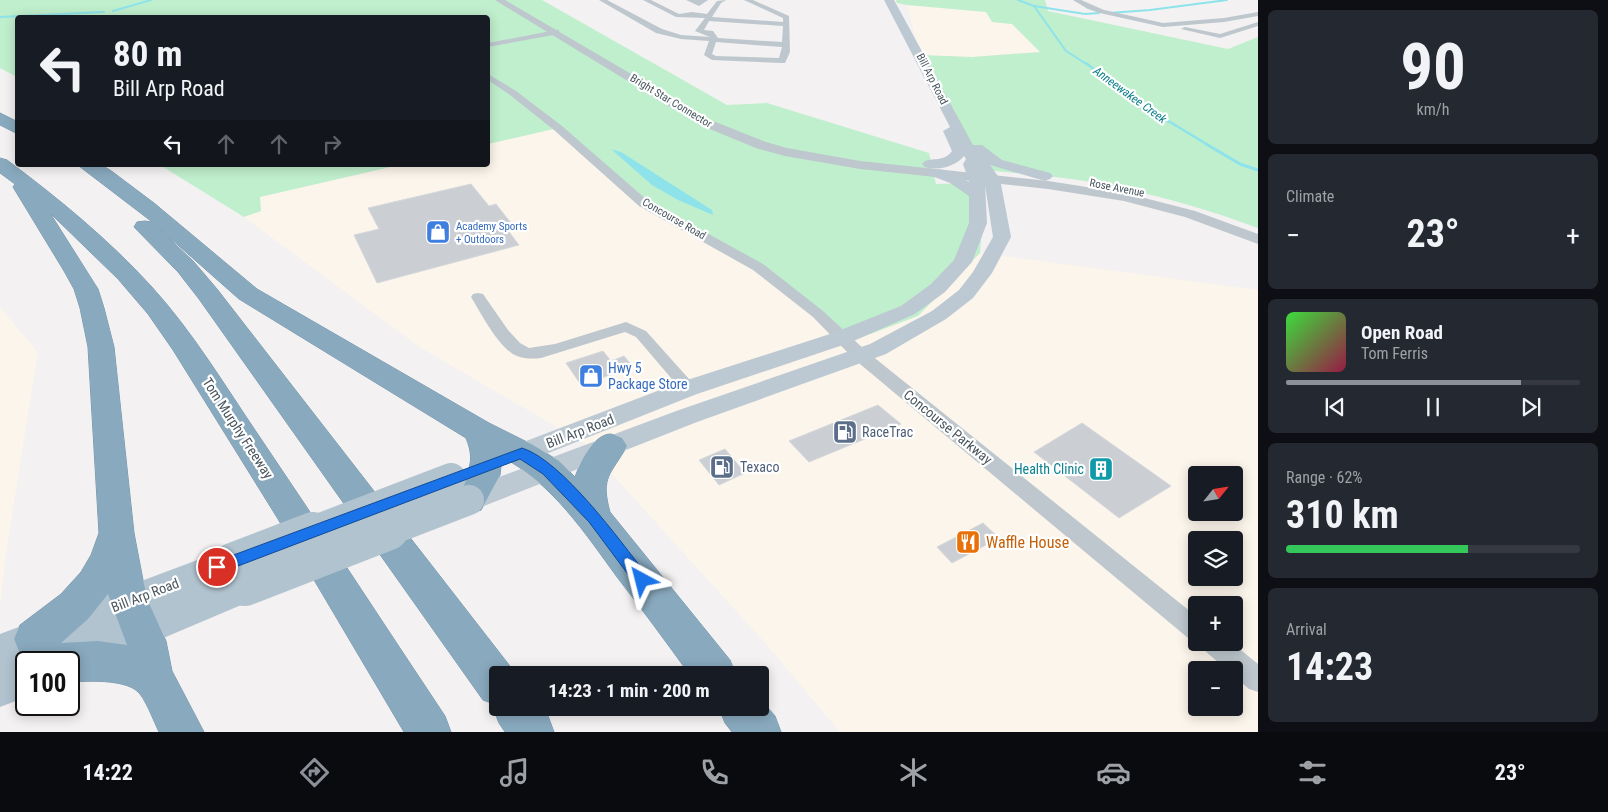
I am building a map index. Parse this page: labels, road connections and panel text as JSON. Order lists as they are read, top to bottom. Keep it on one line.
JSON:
{"streets":{"highway":["Tom Murphy Freeway"],"main road":["Bill Arp Road"],"street":["Bright Star Connector","Rose Avenue","Concourse Road","Concourse Parkway"]},"crossings":[["Bill Arp Road","Bright Star Connector"],["Bill Arp Road","Rose Avenue"],["Bill Arp Road","Concourse Road"],["Bill Arp Road","Concourse Parkway"],["Bright Star Connector","Rose Avenue"],["Concourse Road","Concourse Parkway"]],"water":["Anneewakee Creek"],"places":{"shop":["Academy Sports + Outdoors","Hwy 5 Package Store"],"fuel station":["RaceTrac","Texaco"],"building":["Health Clinic"],"restaurant":["Waffle House"]},"north":"top right","page":{"tile":[["90","km/h"],"Climate",["Range · 62%","310 km"],["Arrival","14:23"]],"turn":["80 m","Bill Arp Road"],"heat":["−","23°","+"],"song":["Open Road","Tom Ferris"],"map_buttons":["+","−"],"limit":"100","trip":"14:23 · 1 min · 200 m","tabs":["14:22","23°"]}}
